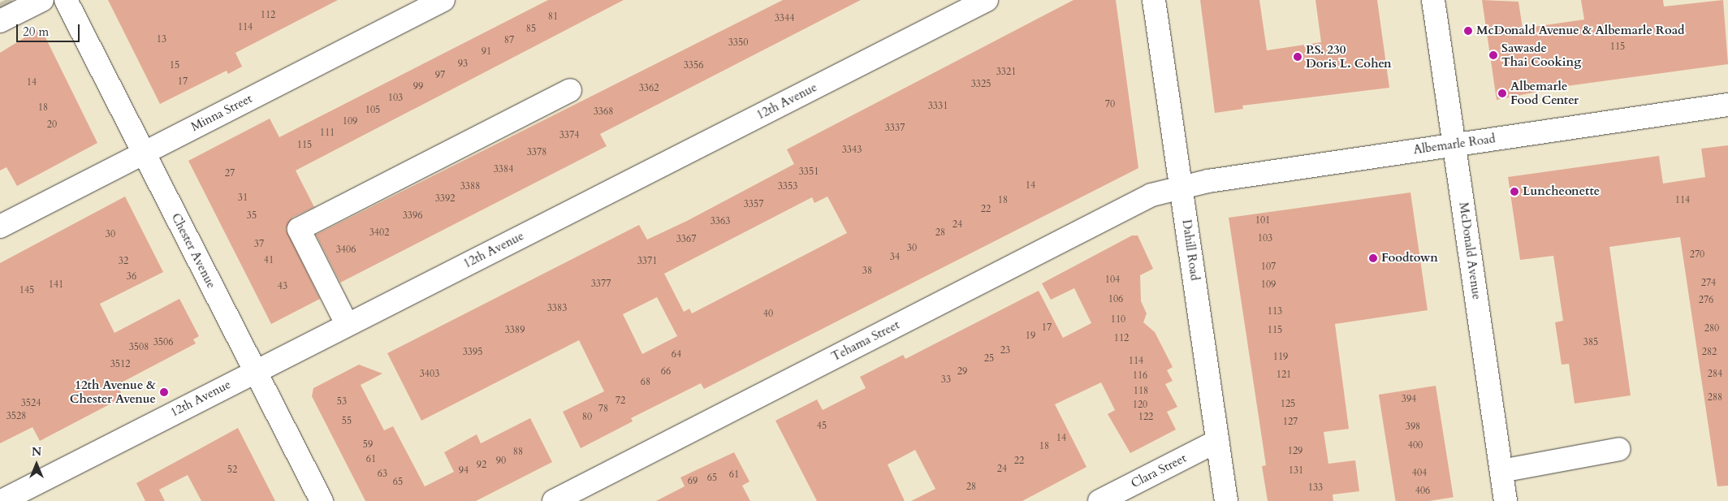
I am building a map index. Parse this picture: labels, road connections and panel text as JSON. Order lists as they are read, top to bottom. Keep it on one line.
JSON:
{"streets":{"street":["12th Avenue","Minna Street","Albemarle Road","Dahill Road","Chester Avenue","McDonald Avenue","Tehama Street","Clara Street"]},"crossings":[["12th Avenue","Chester Avenue"],["Minna Street","Chester Avenue"],["Albemarle Road","Dahill Road"],["Albemarle Road","McDonald Avenue"],["Albemarle Road","Tehama Street"],["Dahill Road","Tehama Street"],["Dahill Road","Clara Street"]],"places":["McDonald Avenue & Albemarle Road","Sawasde Thai Cooking","P.S. 230 Doris L. Cohen","Albemarle Food Center","Luncheonette","Foodtown","12th Avenue & Chester Avenue"],"house_numbers":["112","81","3344","114","85","13","87","3350","115","91","93","15","3356","3321","97","17","14","3325","99","3362","103","70","3331","18","105","3368","109","20","3337","111","3374","115","3343","3378","3384","3351","27","14","3388","3353","31","3392","18","114","3357","22","35","3396","101","3363","24","3402","28","30","103","3367","37","30","3406","270","34","41","32","3371","107","38","36","104","274","3377","141","109","43","145","106","276","3383","113","40","110","17","280","3389","115","19","112","3506","385","3508","23","3395","282","64","119","25","114","3512","66","29","3403","284","121","116","33","68","118","288","394","72","53","3524","125","120","78","3528","80","122","55","127","45","398","14","59","400","18","129","88","61","90","22","92","24","52","94","131","404","63","61","65","69","65","28","133","406"],"scale_bar":"20 m","north":"top"}
